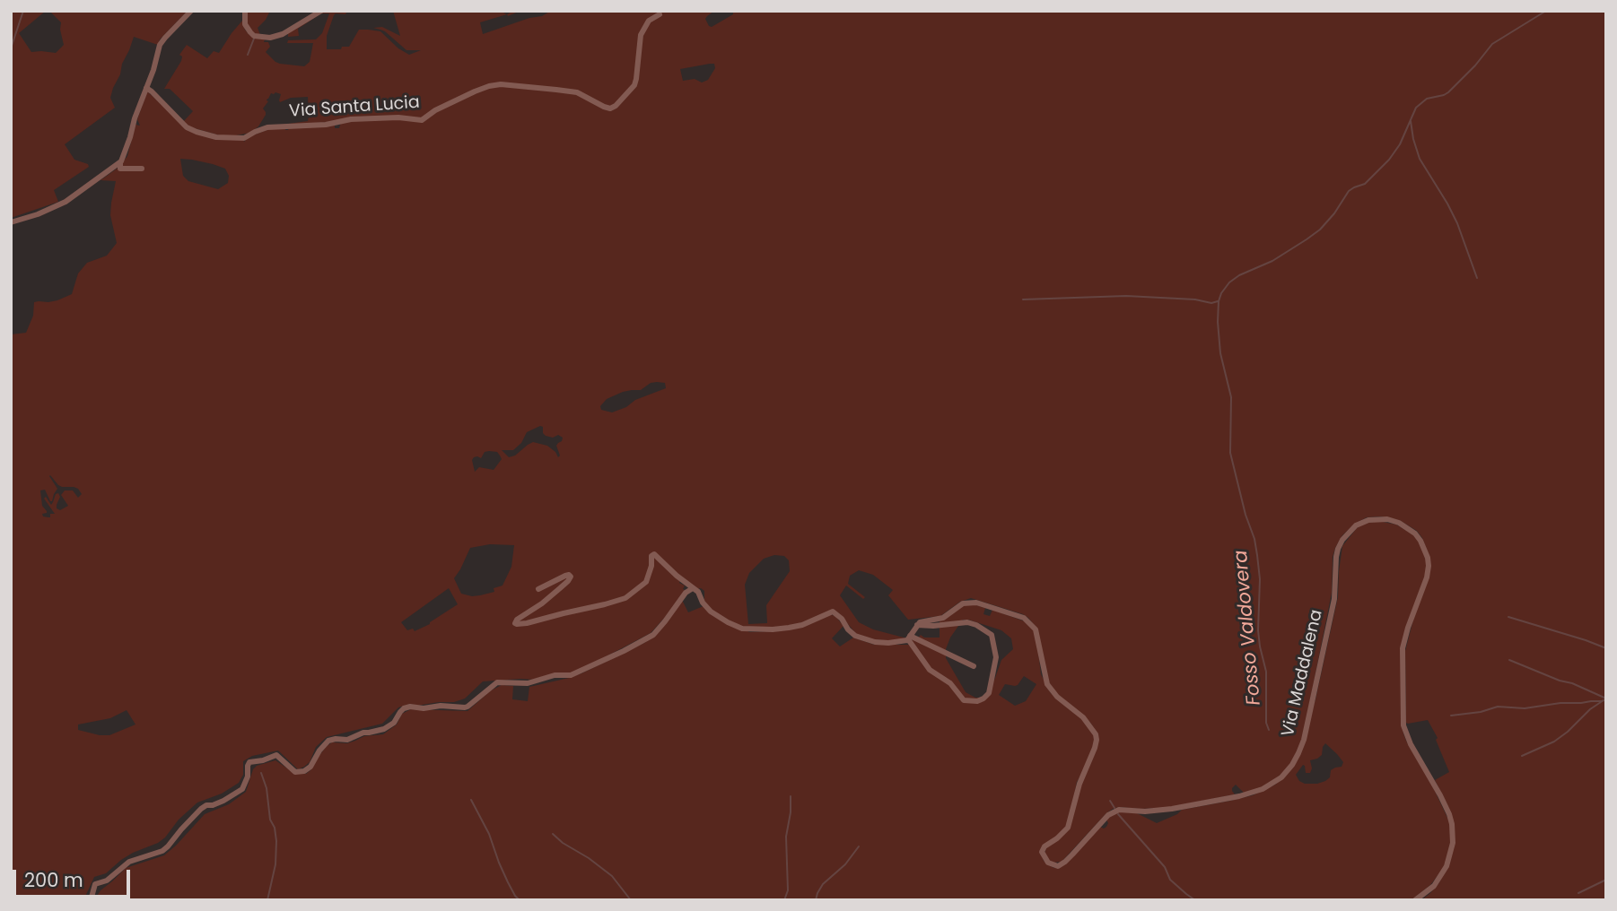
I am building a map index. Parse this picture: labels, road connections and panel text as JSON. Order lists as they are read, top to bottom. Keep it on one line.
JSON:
{"streets":{"street":["Via Santa Lucia","Via Maddalena"]},"water":["Fosso Valdovera"],"scale_bar":"200 m"}
